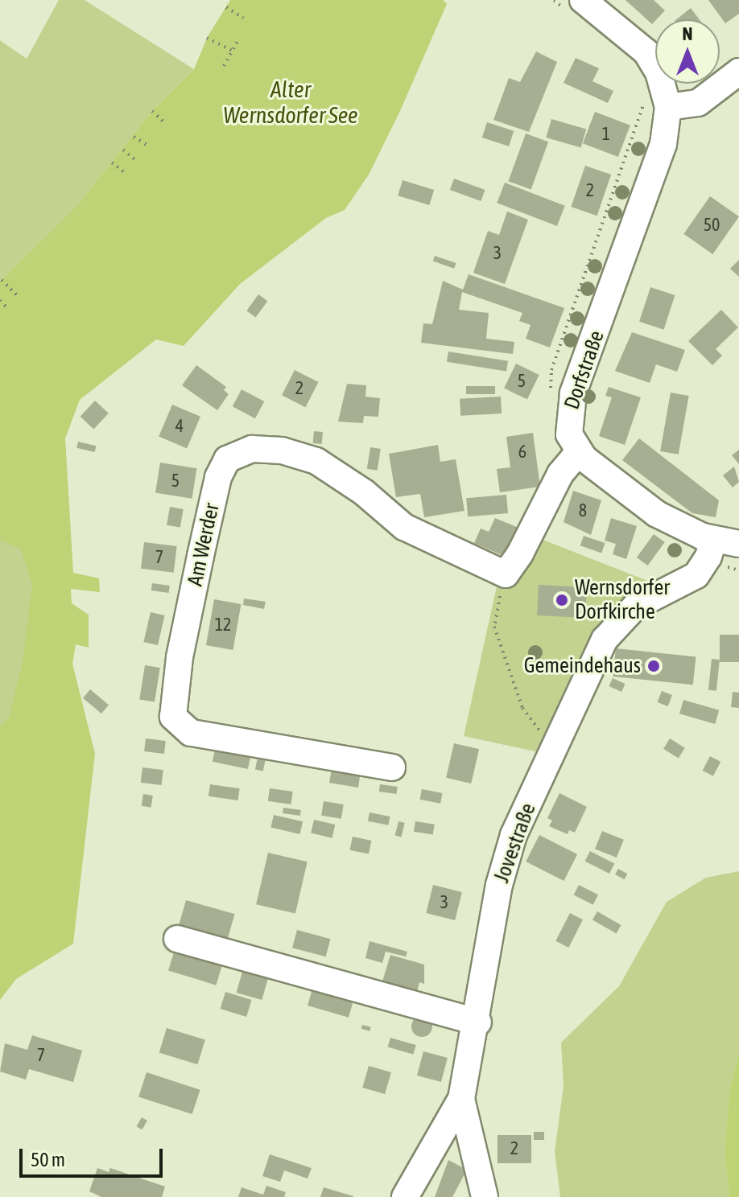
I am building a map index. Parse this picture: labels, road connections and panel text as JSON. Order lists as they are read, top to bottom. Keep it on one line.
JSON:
{"streets":{"street":["Dorfstraße","Am Werder","Jovestraße"]},"water":["Alter Wernsdorfer See"],"places":["Wernsdorfer Dorfkirche","Gemeindehaus"],"house_numbers":["1","2","50","3","5","2","4","6","5","8","7","12","3","7","2"],"scale_bar":"50 m","north":"top"}
